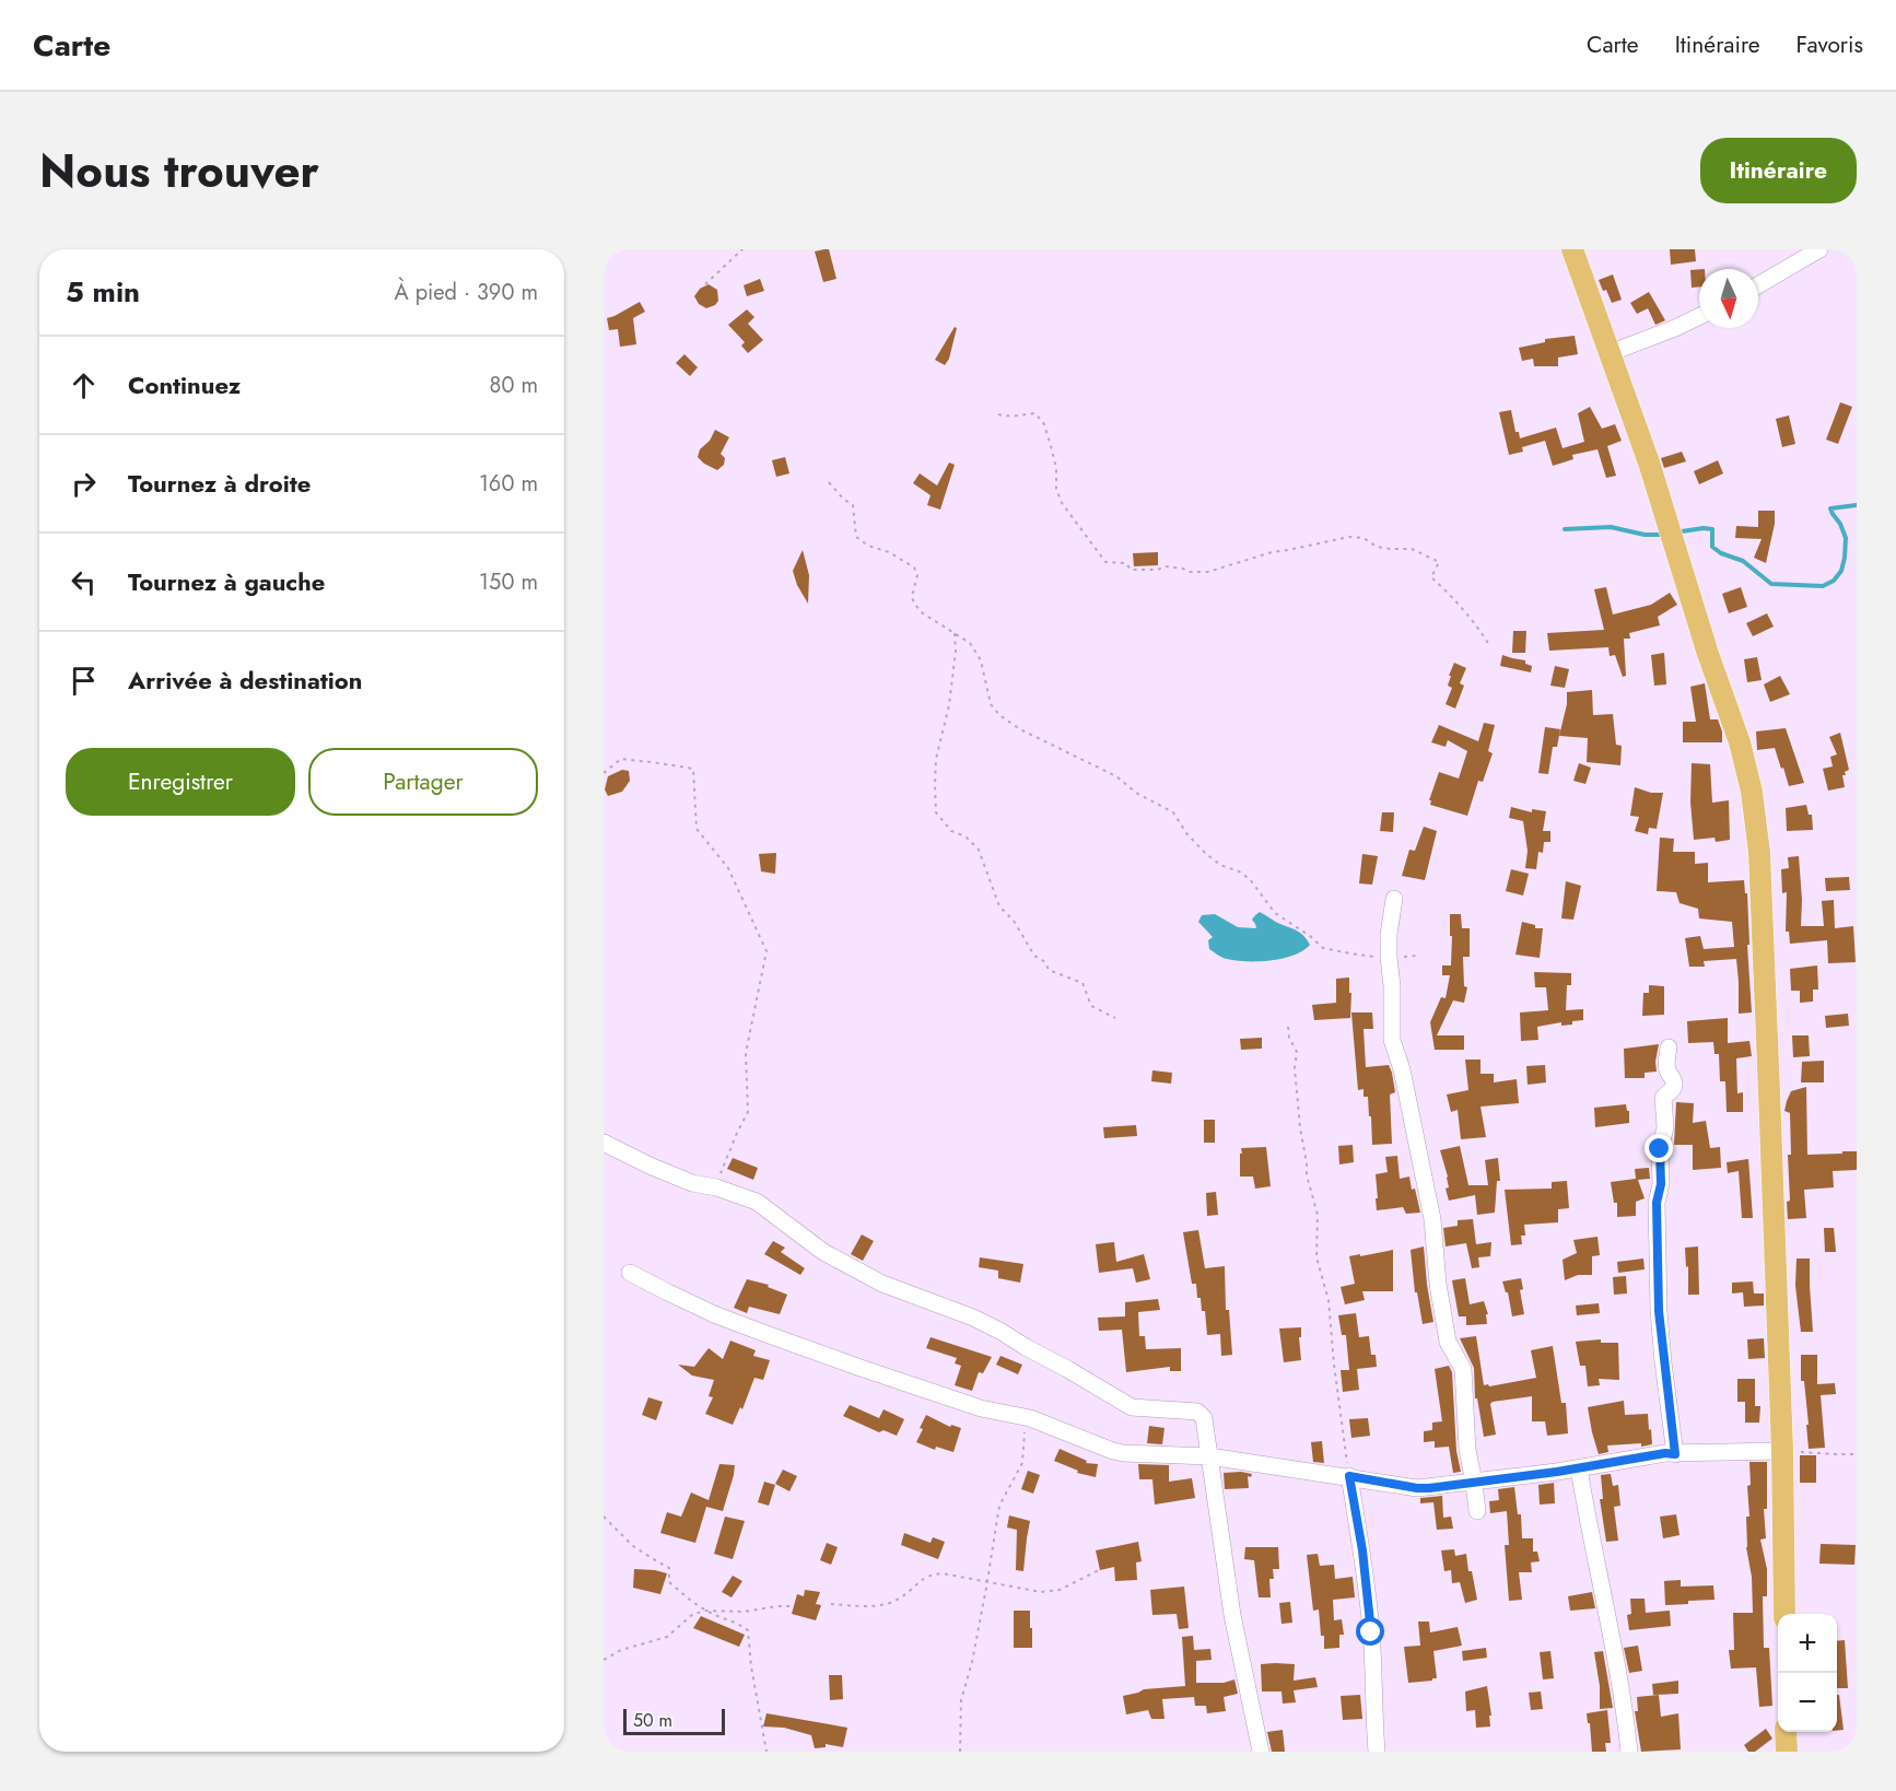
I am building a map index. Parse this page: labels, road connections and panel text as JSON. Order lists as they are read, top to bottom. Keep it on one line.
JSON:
{"scale_bar":"50 m","north":"bottom","page":{"header":"Carte","nav":["Carte","Itinéraire","Favoris"],"title":"Nous trouver","buttons":["Itinéraire",["Enregistrer","Partager"]],"heading":["5 min","À pied · 390 m"],"list":[["Continuez","80 m"],["Tournez à droite","160 m"],["Tournez à gauche","150 m"],"Arrivée à destination"],"map_buttons":["+","−"],"scale":"50 m"}}
